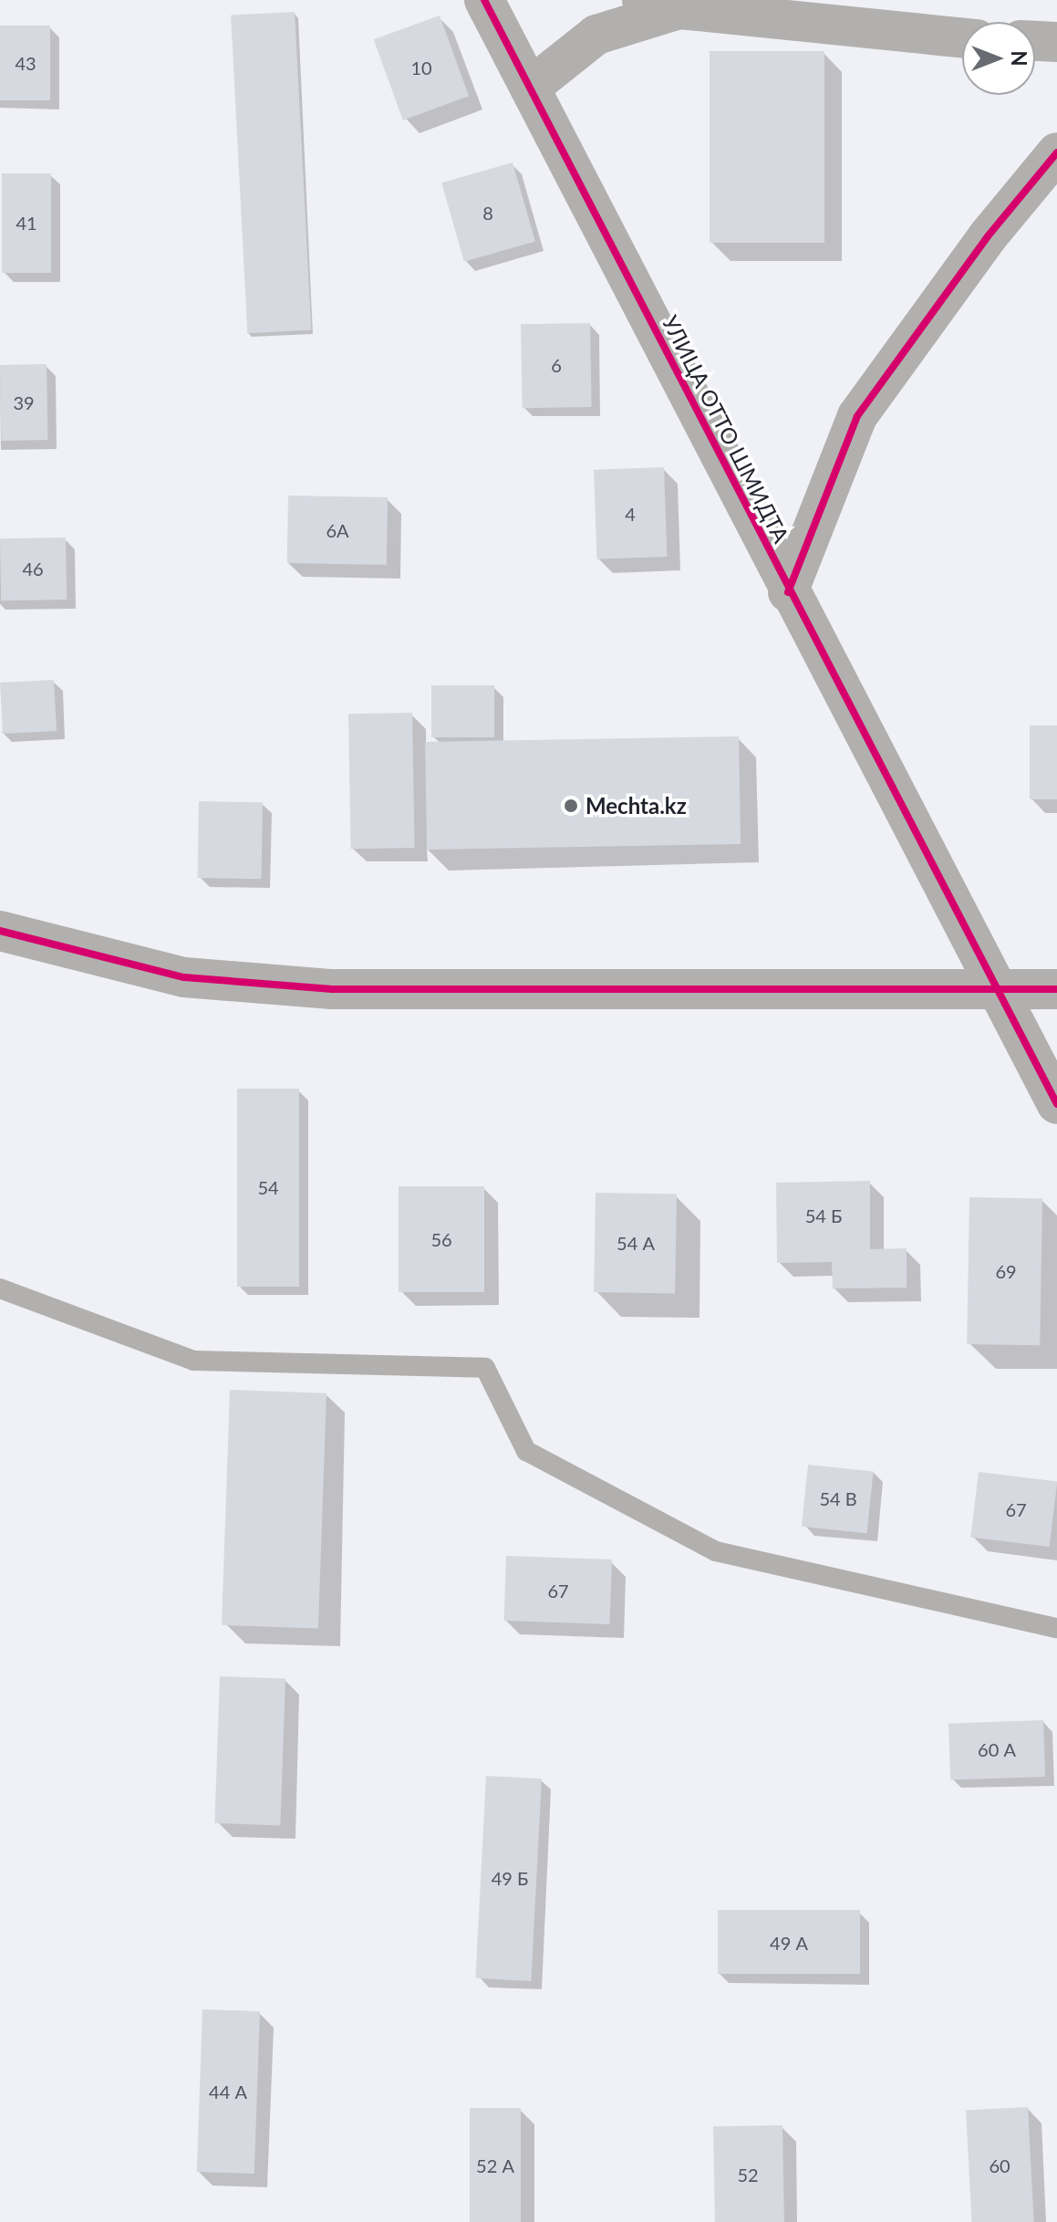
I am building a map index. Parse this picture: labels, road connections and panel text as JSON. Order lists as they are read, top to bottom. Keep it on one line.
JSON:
{"streets":{"street":["УЛИЦА ОТТО ШМИДТА"]},"places":["Mechta.kz"],"house_numbers":["43","10","8","41","6","39","4","6А","46","54","54 Б","56","54 А","69","54 В","67","67","60 А","49 Б","49 А","44 А","52 А","60","52"],"north":"right"}
